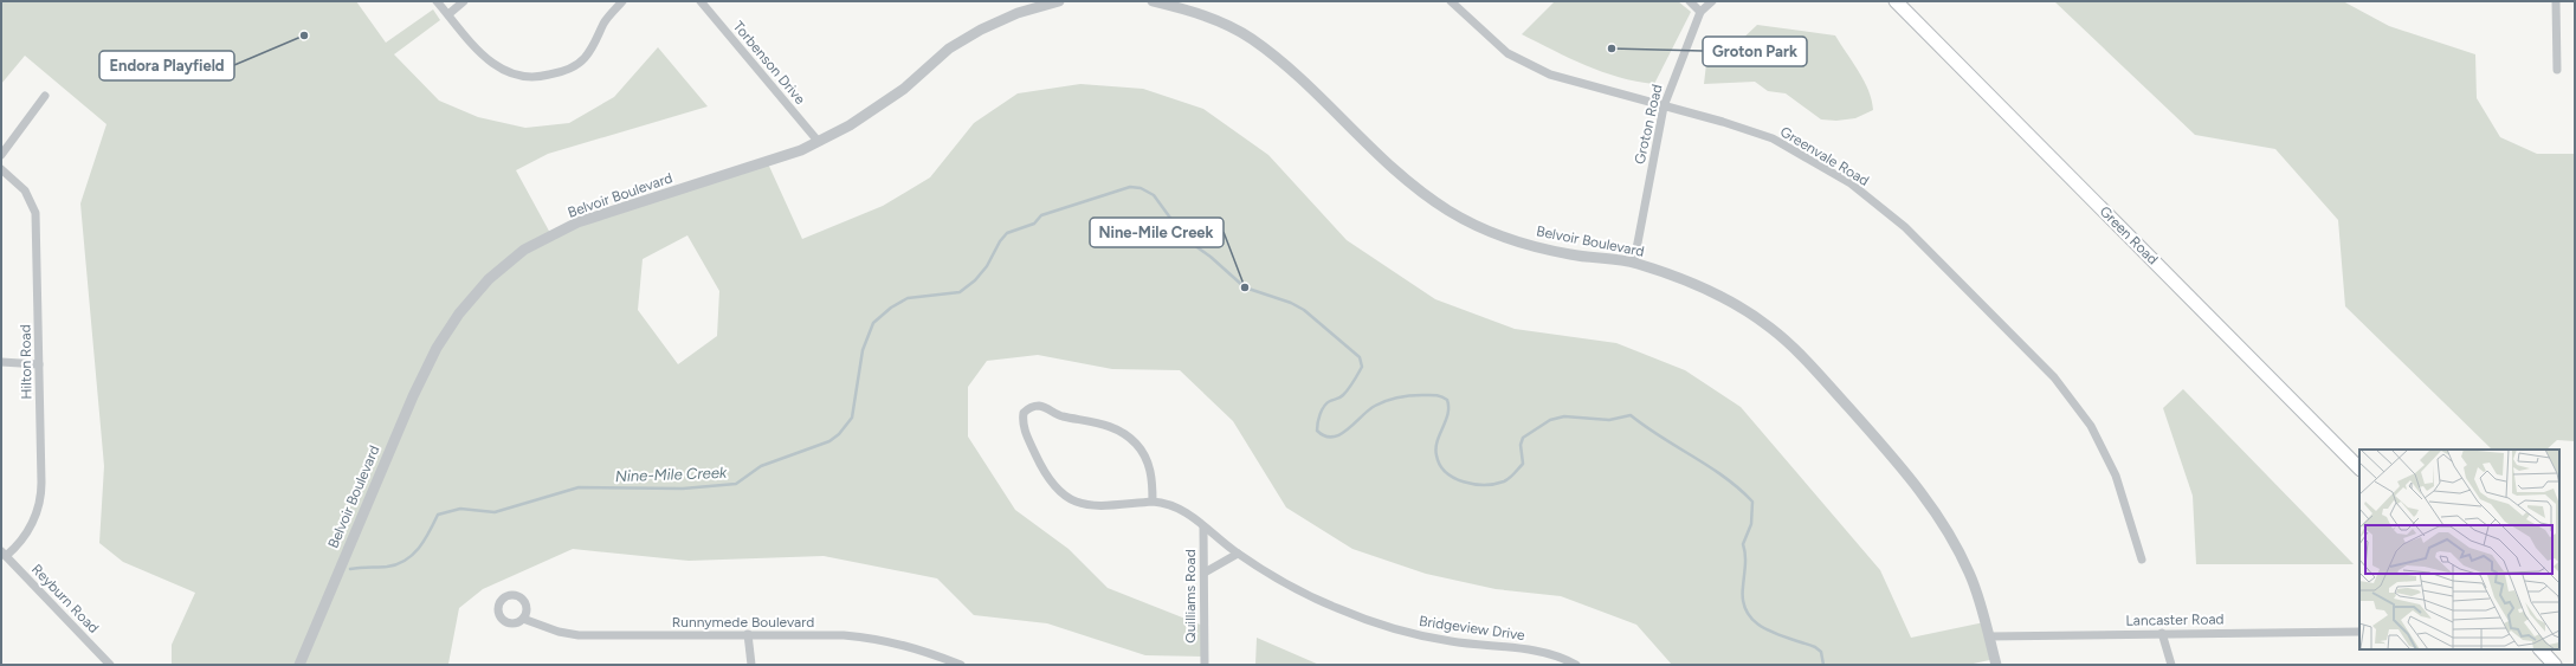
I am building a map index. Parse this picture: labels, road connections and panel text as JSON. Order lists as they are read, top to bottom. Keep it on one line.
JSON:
{"streets":{"main road":["Green Road"],"street":["Torbenson Drive","Groton Road","Greenvale Road","Belvoir Boulevard","Hilton Road","Quilliams Road","Reyburn Road","Lancaster Road","Runnymede Boulevard","Bridgeview Drive"]},"crossings":[["Torbenson Drive","Belvoir Boulevard"],["Groton Road","Greenvale Road"],["Groton Road","Belvoir Boulevard"],["Belvoir Boulevard","Lancaster Road"],["Hilton Road","Reyburn Road"],["Quilliams Road","Bridgeview Drive"]],"water":["Nine-Mile Creek"],"places":["Endora Playfield","Groton Park","Nine-Mile Creek"]}
